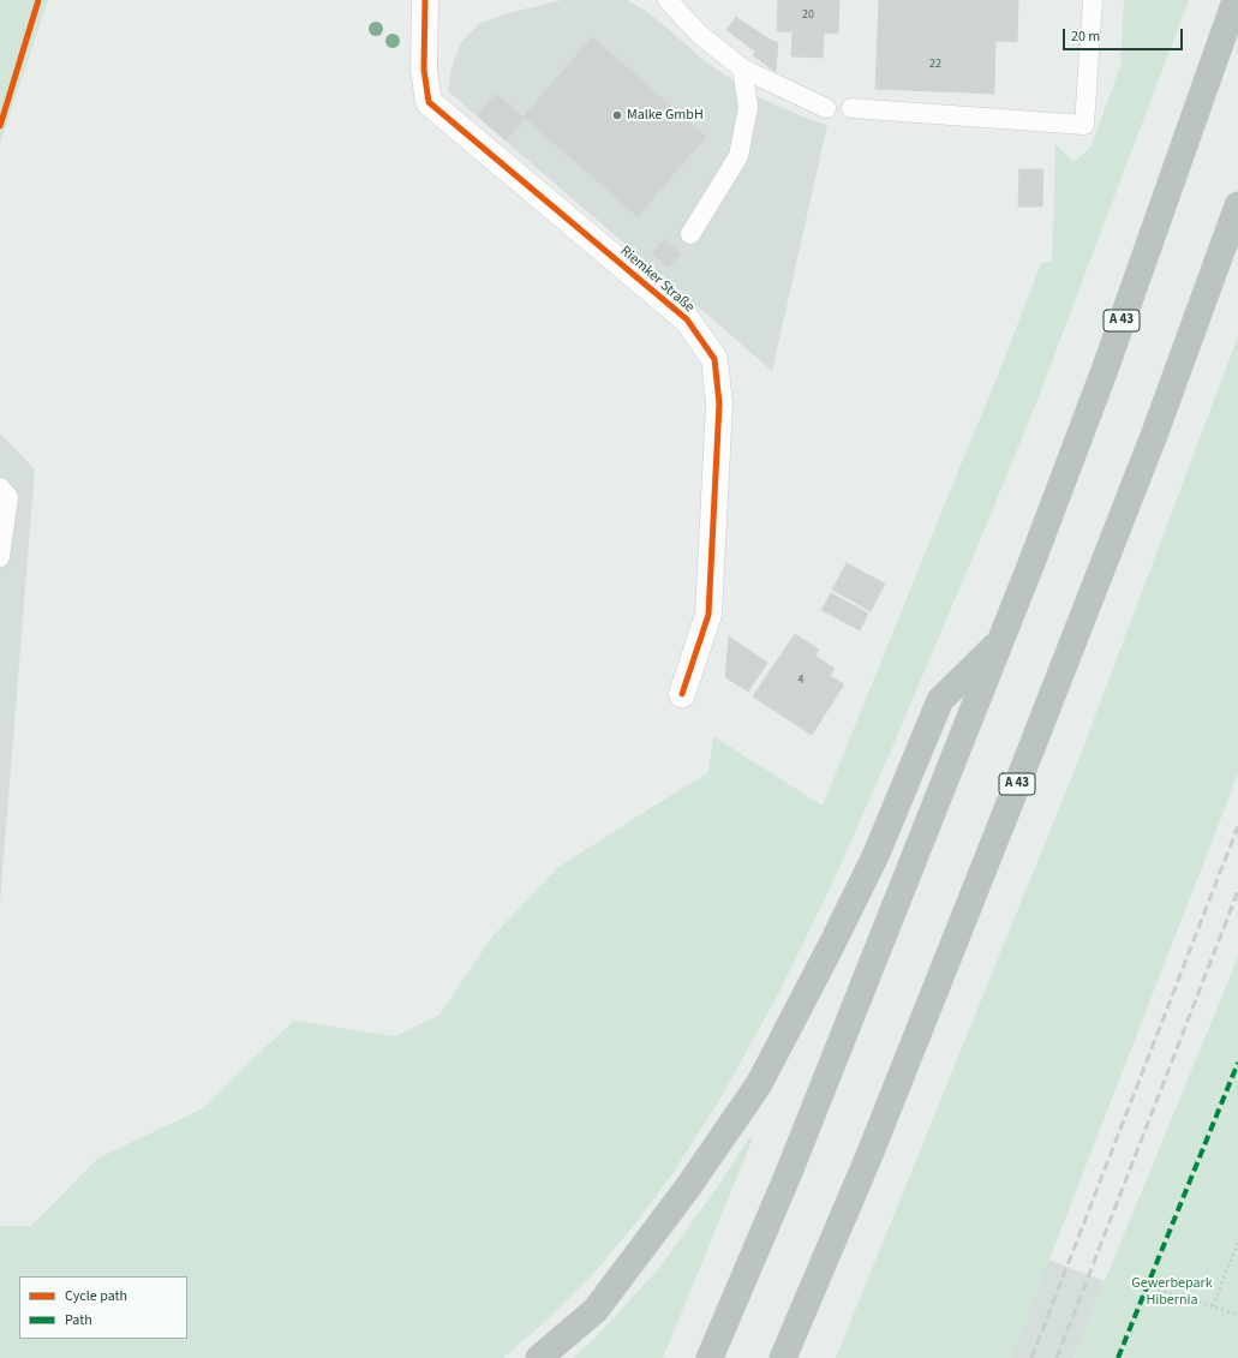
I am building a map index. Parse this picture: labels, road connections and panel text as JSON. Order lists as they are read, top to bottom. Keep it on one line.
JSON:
{"streets":{"highway":["A 43"],"street":["Riemker Straße"]},"parks":["Gewerbepark Hibernia"],"places":["Malke GmbH"],"house_numbers":["20","22","4"],"legend":["Cycle path","Path"],"scale_bar":"20 m"}
